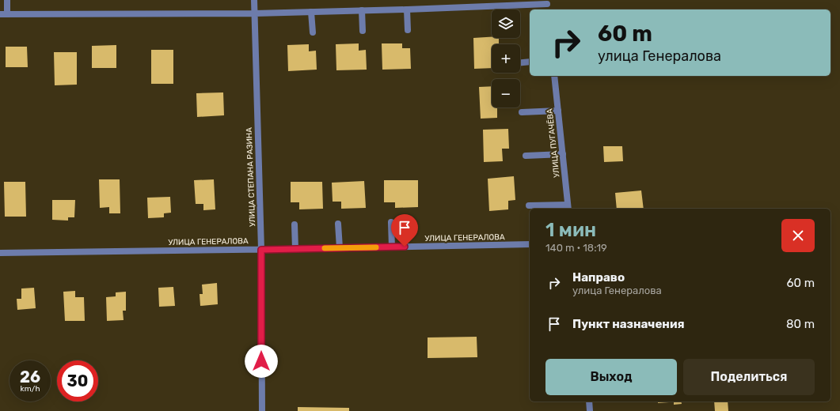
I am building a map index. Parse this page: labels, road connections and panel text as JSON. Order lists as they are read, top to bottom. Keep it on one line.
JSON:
{"streets":{"street":["УЛИЦА ПУГАЧЁВА","УЛИЦА СТЕПАНА РАЗИНА","УЛИЦА ГЕНЕРАЛОВА"]},"crossings":[["УЛИЦА СТЕПАНА РАЗИНА","УЛИЦА ГЕНЕРАЛОВА"]],"page":{"map_buttons":["+","−"],"turn":["60 m","улица Генералова"],"heading":["1 мин","140 m · 18:19"],"list":[{"name":"Направо","note":"улица Генералова","value":"60 m"},{"name":"Пункт назначения","value":"80 m"}],"buttons":["Выход","Поделиться"],"speed":"26 km/h","limit":"30"}}
